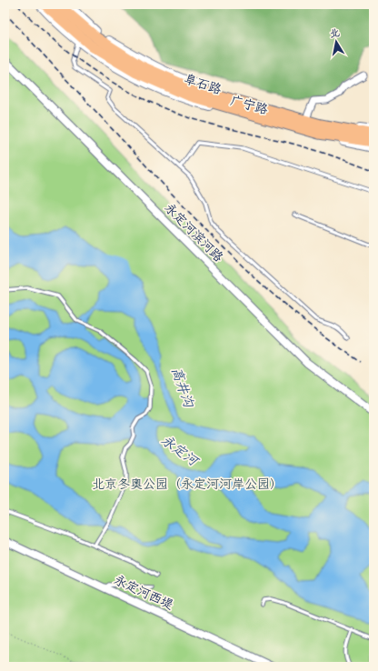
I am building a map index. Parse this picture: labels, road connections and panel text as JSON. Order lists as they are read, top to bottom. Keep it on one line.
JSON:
{"streets":{"highway":["阜石路"],"street":["广宁路","永定河滨河路","永定河西堤"]},"water":["高井沟","永定河"],"parks":["北京冬奥公园（永定河河岸公园）"],"north":"top"}
